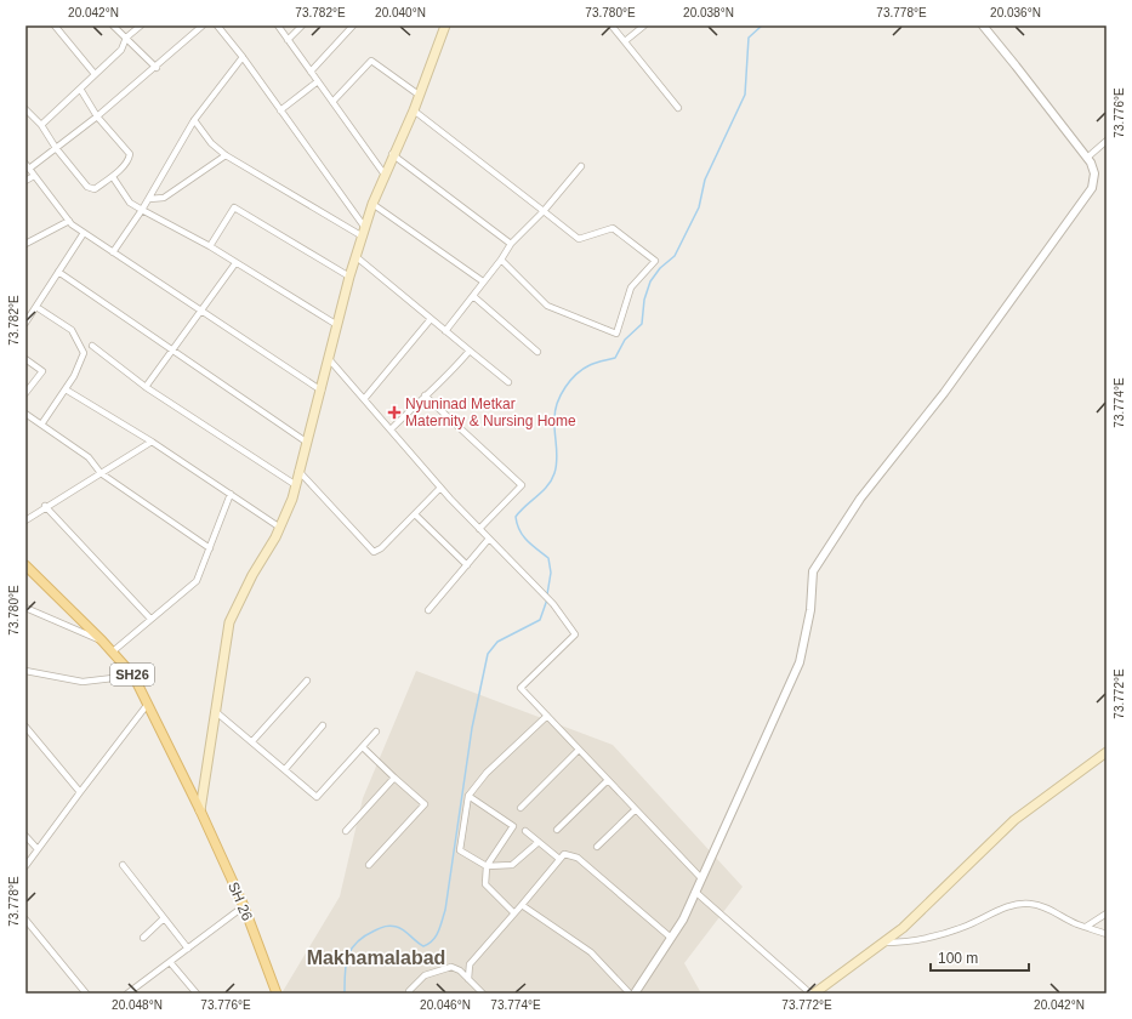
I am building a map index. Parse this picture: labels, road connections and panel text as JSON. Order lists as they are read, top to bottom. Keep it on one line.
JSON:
{"streets":{"main road":["SH26","SH 26"]},"crossings":[["SH26","SH 26"]],"districts":["Makhamalabad"],"places":{"health":["Nyuninad Metkar Maternity & Nursing Home"]},"scale_bar":"100 m","coordinates":["20.042°N","73.782°E","20.040°N","73.780°E","20.038°N","73.778°E","20.036°N","73.776°E","73.774°E","73.772°E","20.048°N","20.046°N"]}
